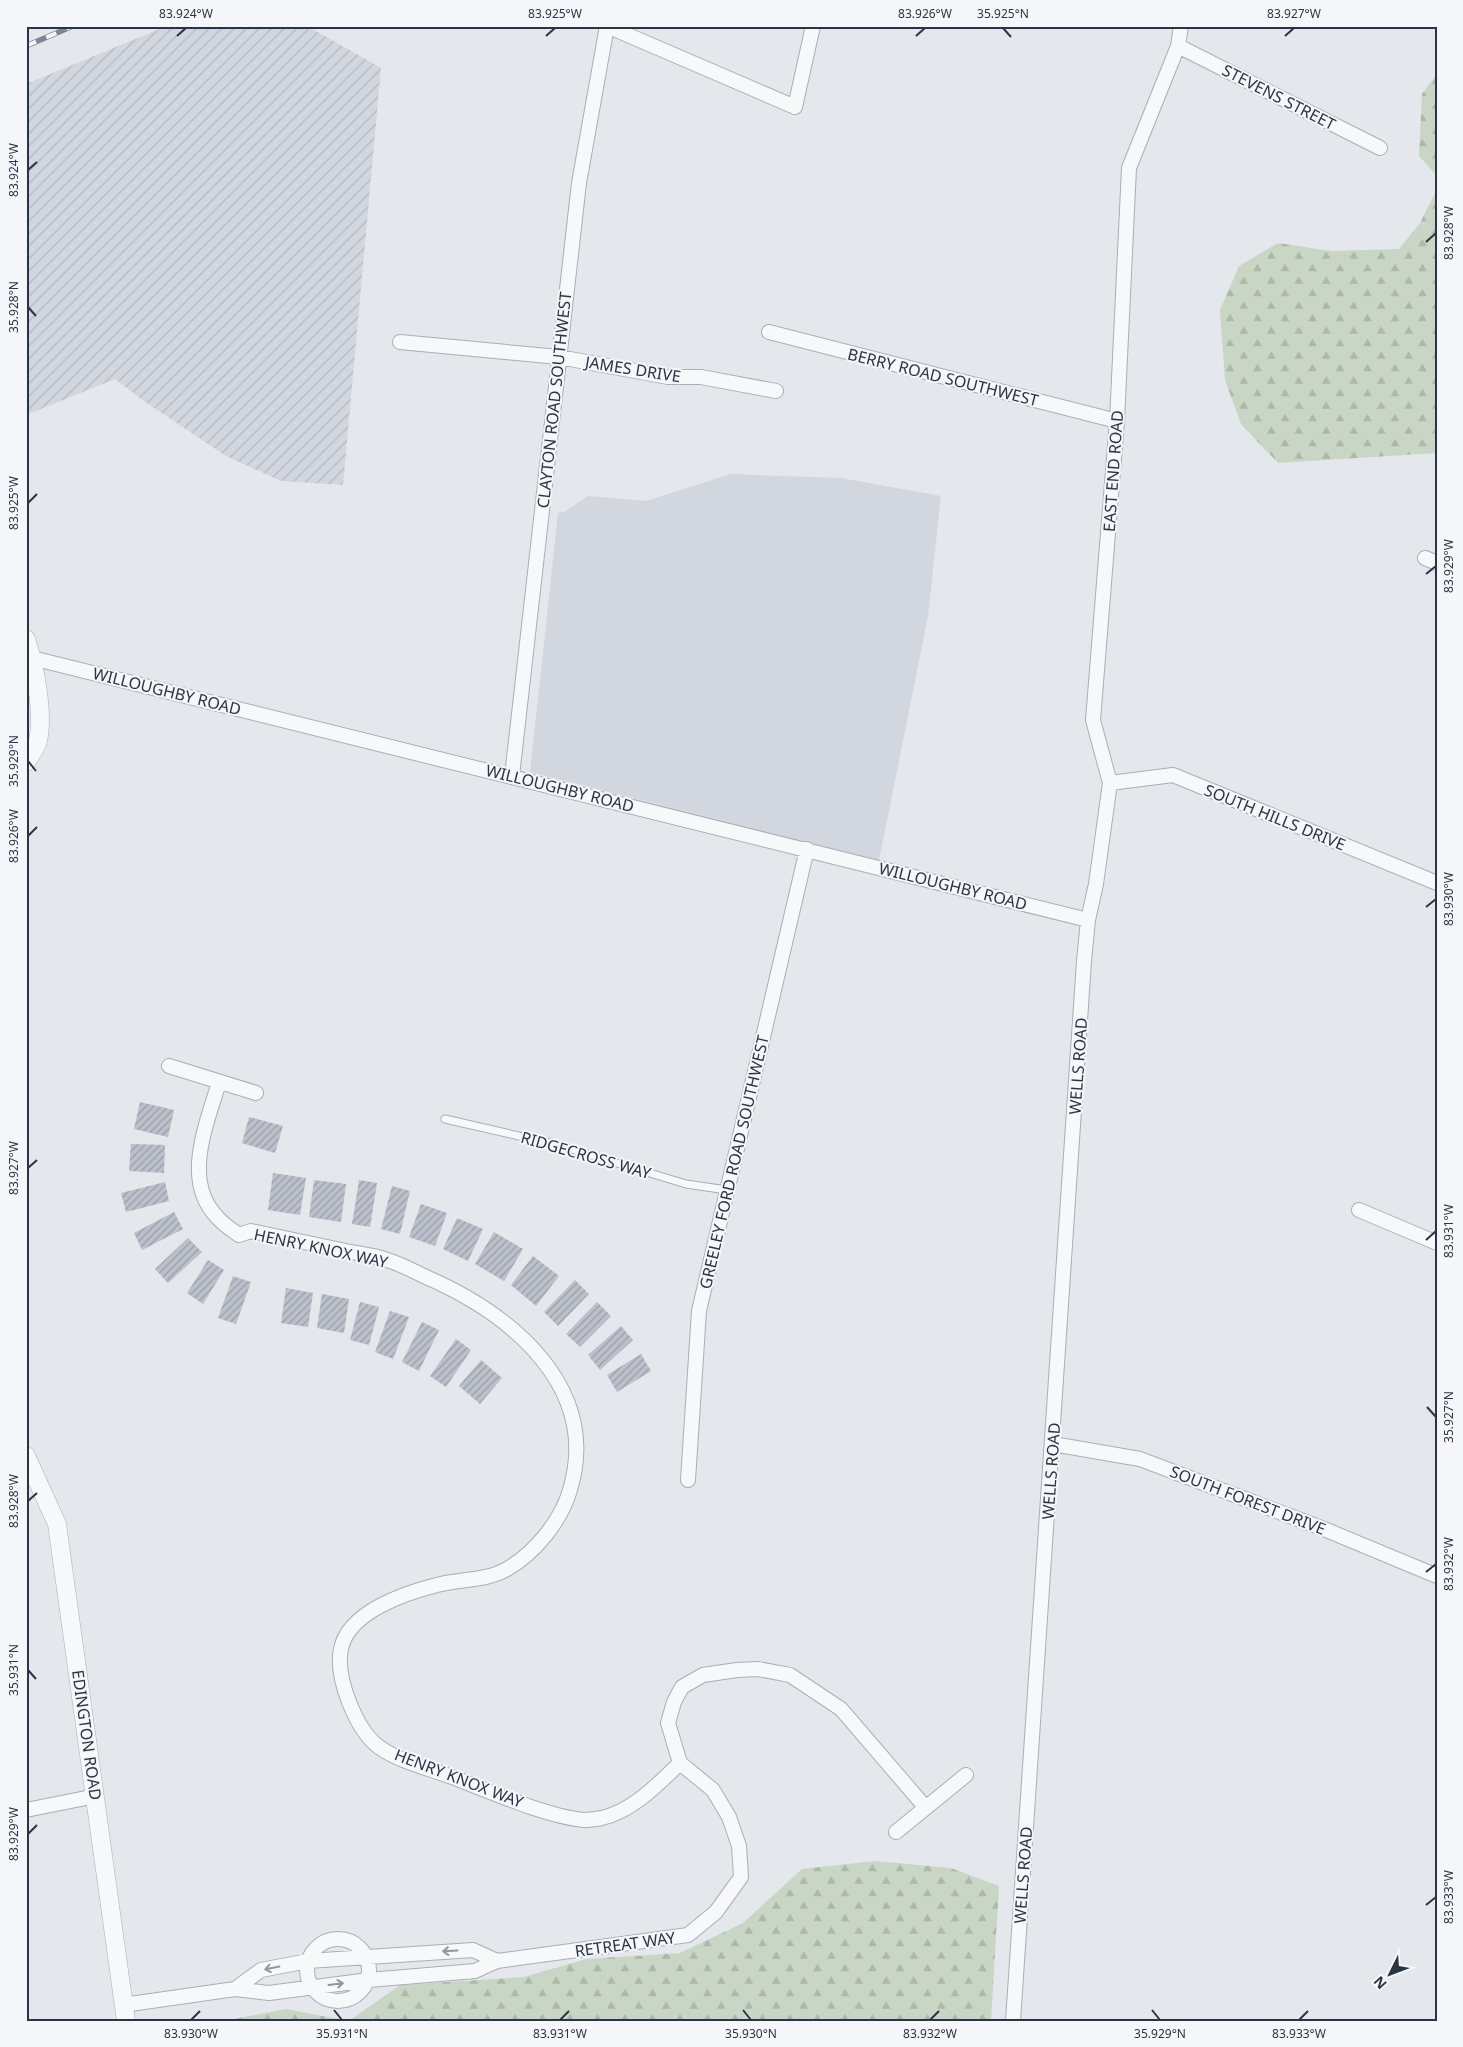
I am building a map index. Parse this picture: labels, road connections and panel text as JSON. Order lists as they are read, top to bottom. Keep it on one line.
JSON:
{"streets":{"street":["STEVENS STREET","JAMES DRIVE","BERRY ROAD SOUTHWEST","CLAYTON ROAD SOUTHWEST","EAST END ROAD","WILLOUGHBY ROAD","SOUTH HILLS DRIVE","WELLS ROAD","GREELEY FORD ROAD SOUTHWEST","HENRY KNOX WAY","SOUTH FOREST DRIVE","EDINGTON ROAD","RETREAT WAY"],"lane":["RIDGECROSS WAY"]},"crossings":[["STEVENS STREET","EAST END ROAD"],["JAMES DRIVE","CLAYTON ROAD SOUTHWEST"],["BERRY ROAD SOUTHWEST","EAST END ROAD"],["CLAYTON ROAD SOUTHWEST","WILLOUGHBY ROAD"],["EAST END ROAD","WILLOUGHBY ROAD"],["EAST END ROAD","SOUTH HILLS DRIVE"],["EAST END ROAD","WELLS ROAD"],["WILLOUGHBY ROAD","WELLS ROAD"],["WILLOUGHBY ROAD","GREELEY FORD ROAD SOUTHWEST"],["WELLS ROAD","SOUTH FOREST DRIVE"],["RIDGECROSS WAY","GREELEY FORD ROAD SOUTHWEST"],["HENRY KNOX WAY","RETREAT WAY"]],"north":"bottom left","coordinates":["83.924°W","83.925°W","83.926°W","35.925°N","83.927°W","83.928°W","35.928°N","83.929°W","35.929°N","83.930°W","83.931°W","35.927°N","83.932°W","35.931°N","83.933°W","35.930°N"]}
